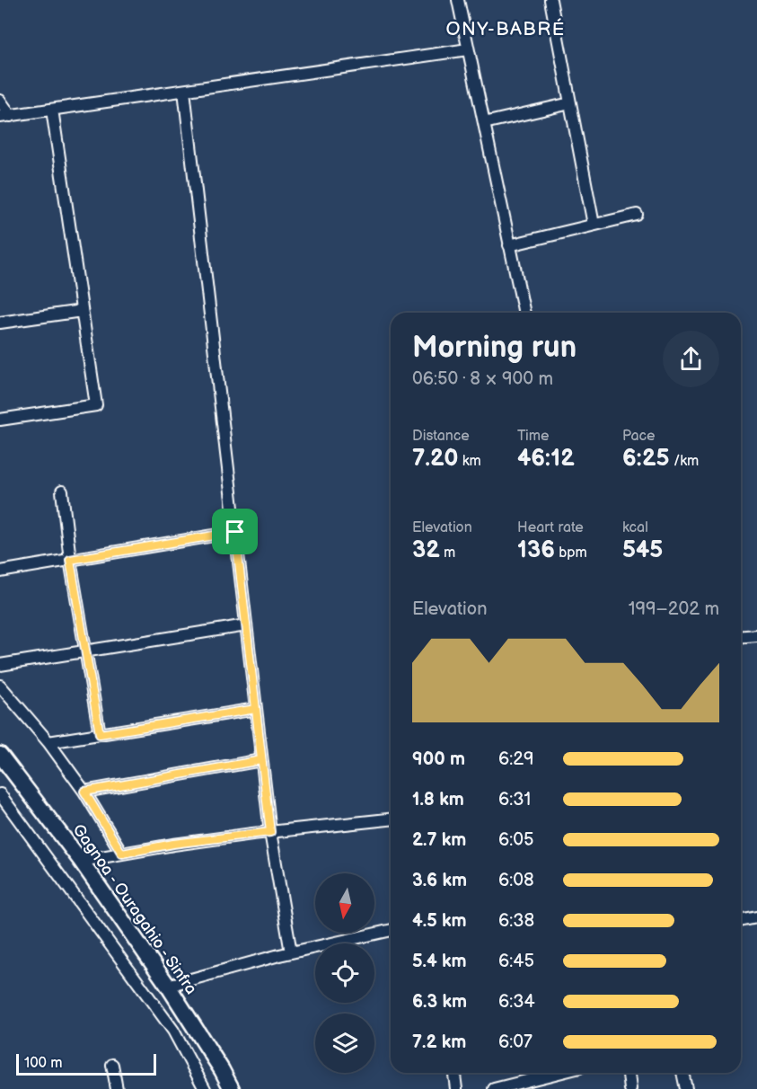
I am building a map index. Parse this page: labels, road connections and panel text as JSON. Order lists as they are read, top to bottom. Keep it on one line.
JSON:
{"streets":{"main road":["Gagnoa - Ouragahio - Sinfra"]},"districts":["ONY-BABRÉ"],"scale_bar":"100 m","north":"bottom","page":{"heading":["Morning run","06:50 · 8 × 900 m"],"stats":[["Distance","7.20 km"],["Time","46:12"],["Pace","6:25 /km"],["Elevation","32 m"],["Heart rate","136 bpm"],["kcal","545"]],"chart":["Elevation","199–202 m"],"list":[{"name":"900 m","note":"6:29"},{"name":"1.8 km","note":"6:31"},{"name":"2.7 km","note":"6:05"},{"name":"3.6 km","note":"6:08"},{"name":"4.5 km","note":"6:38"},{"name":"5.4 km","note":"6:45"},{"name":"6.3 km","note":"6:34"},{"name":"7.2 km","note":"6:07"}],"scale":"100 m"}}
